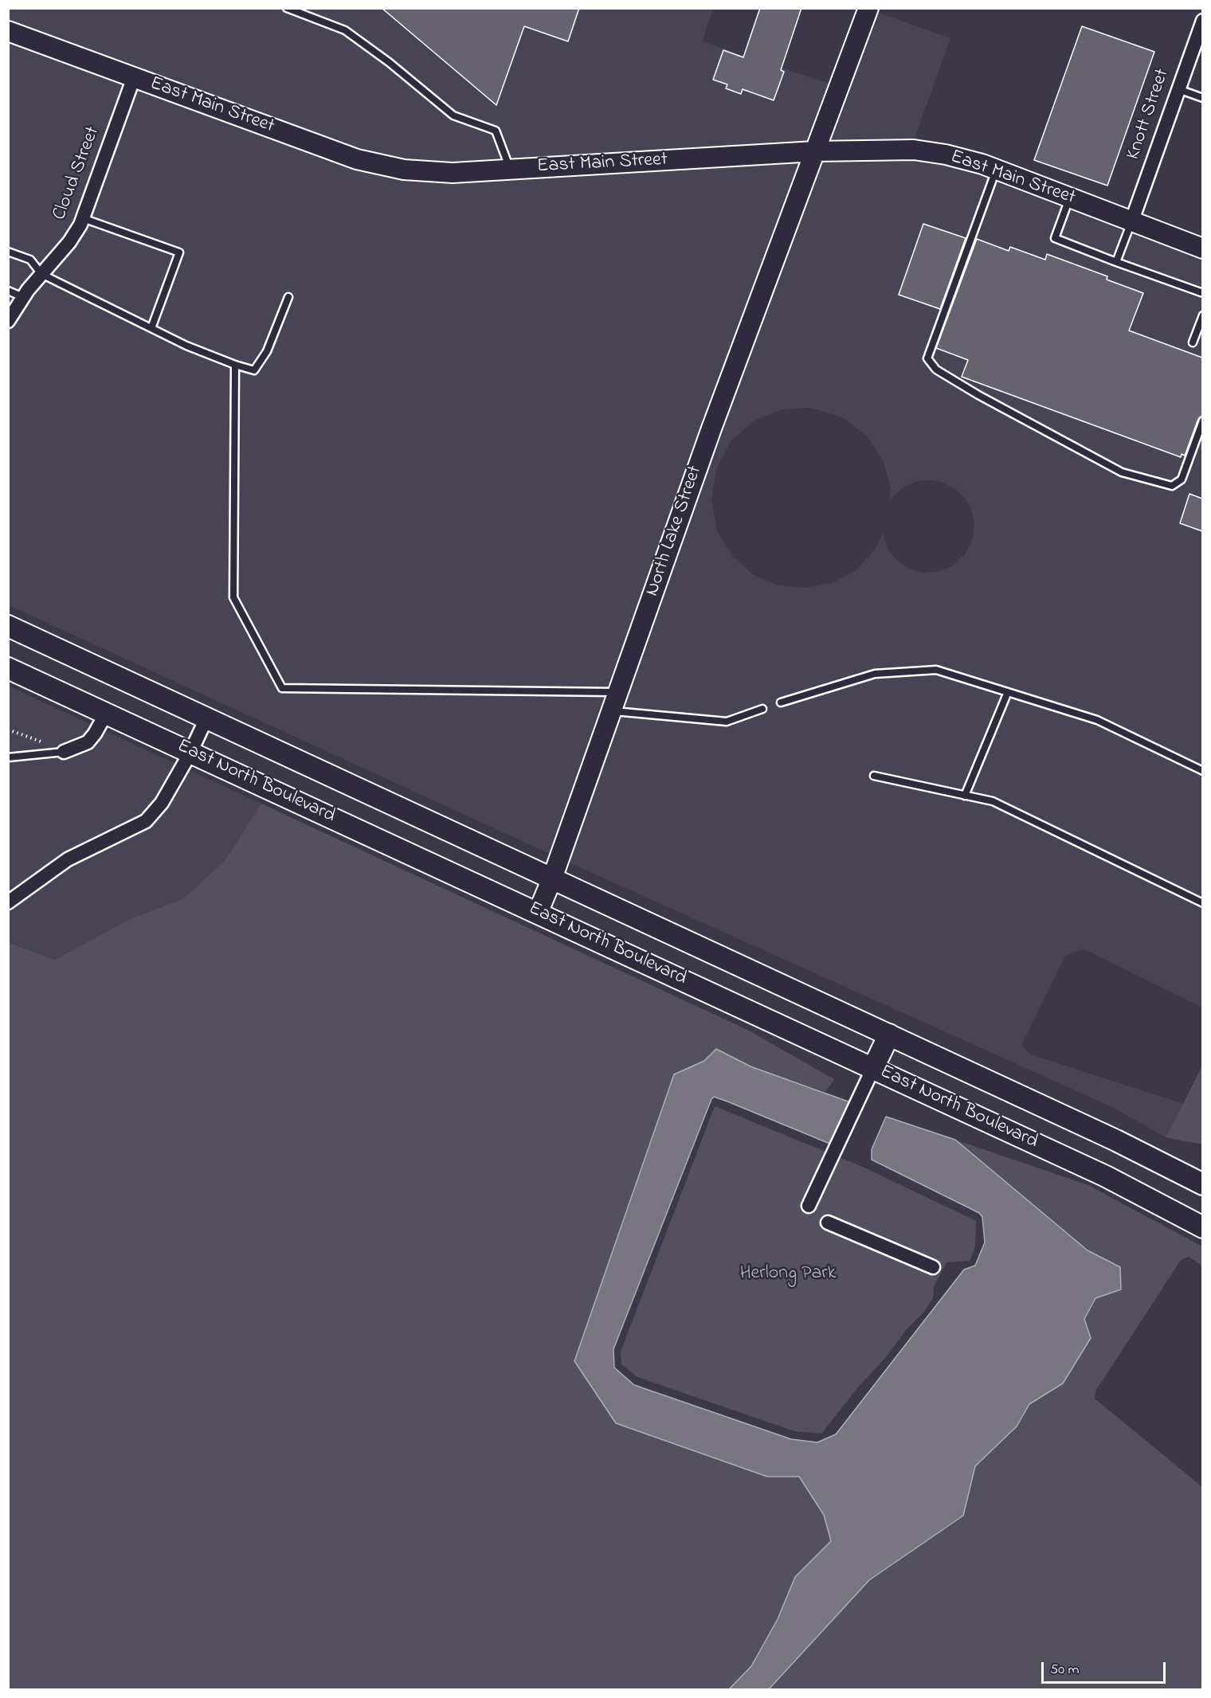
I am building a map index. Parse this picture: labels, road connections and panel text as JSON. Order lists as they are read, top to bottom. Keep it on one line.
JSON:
{"streets":{"main road":["East Main Street","North Lake Street","East North Boulevard"],"street":["Knott Street","Cloud Street"]},"crossings":[["East Main Street","Knott Street"],["East Main Street","Cloud Street"],["East Main Street","North Lake Street"],["North Lake Street","East North Boulevard"]],"parks":["Herlong Park"],"scale_bar":"50 m"}
